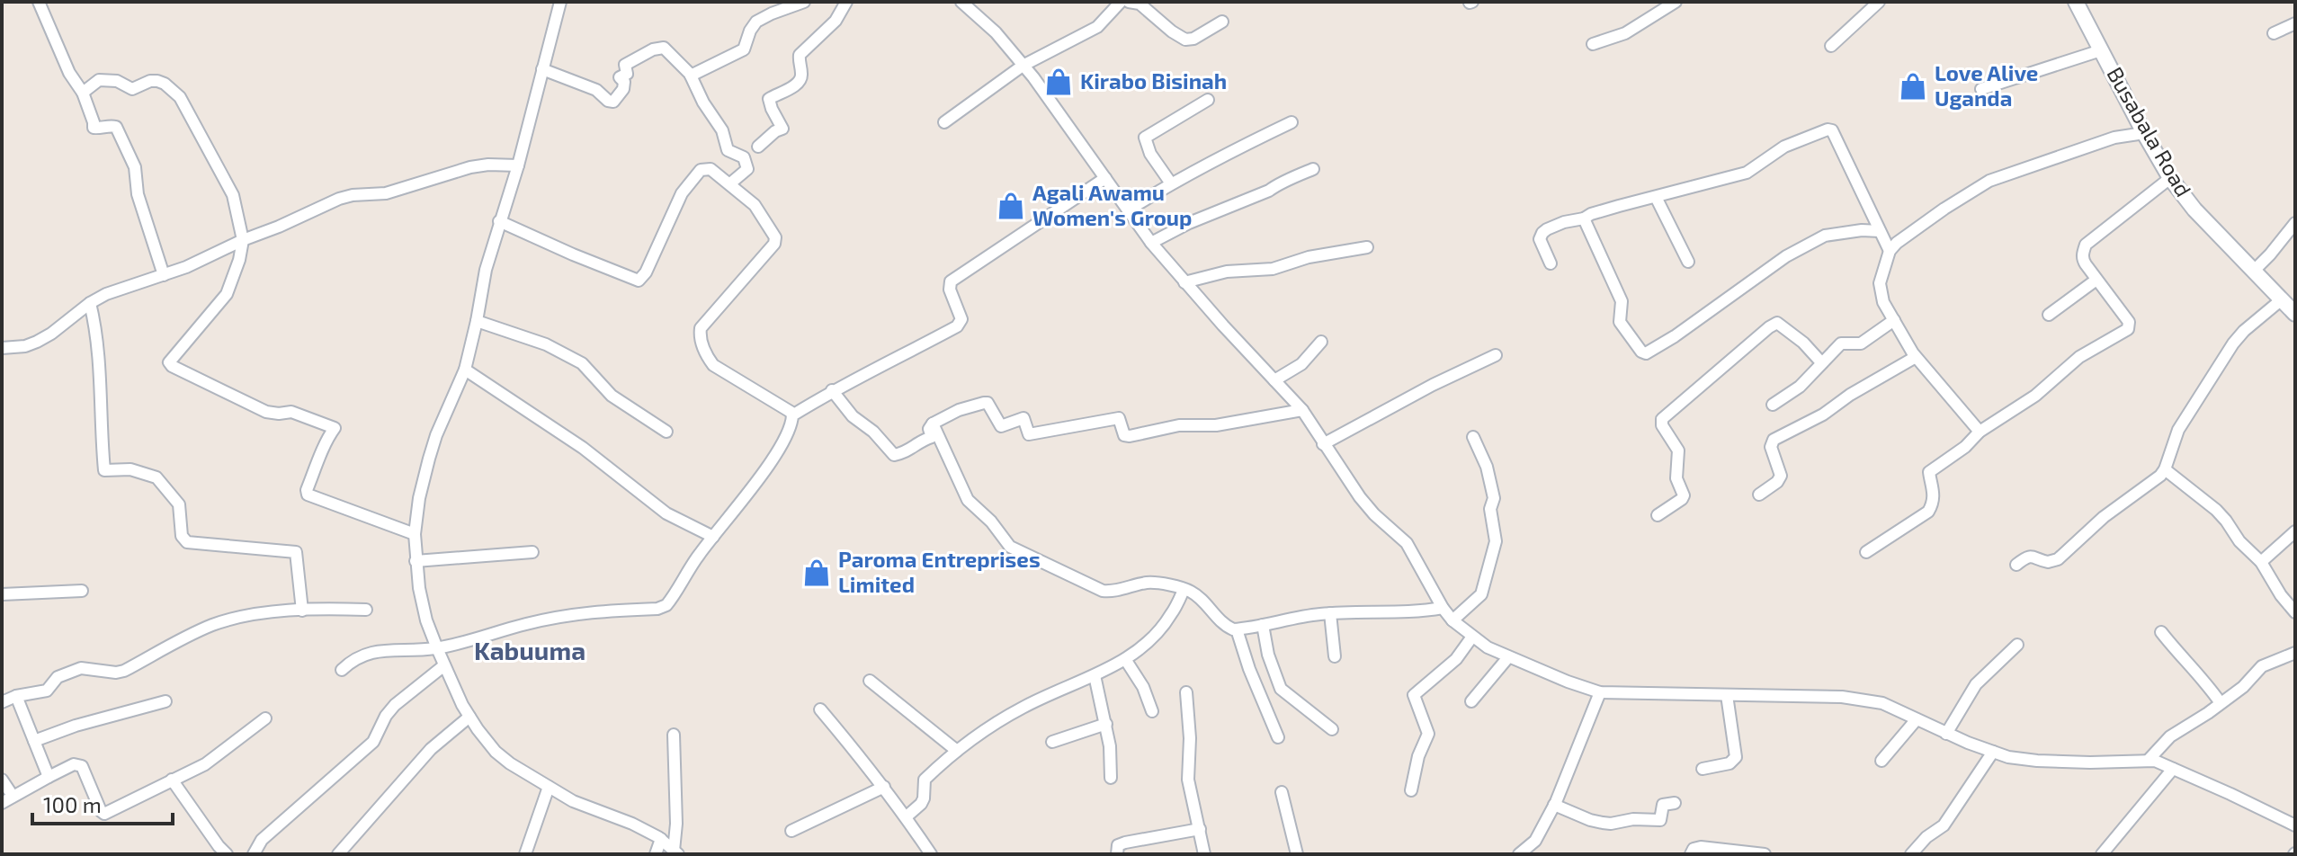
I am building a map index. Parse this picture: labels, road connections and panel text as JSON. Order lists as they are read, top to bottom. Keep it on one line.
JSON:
{"streets":{"street":["Busabala Road"]},"districts":["Kabuuma"],"places":{"shop":["Kirabo Bisinah","Love Alive Uganda","Agali Awamu Women's Group","Paroma Entreprises Limited"]},"scale_bar":"100 m"}
